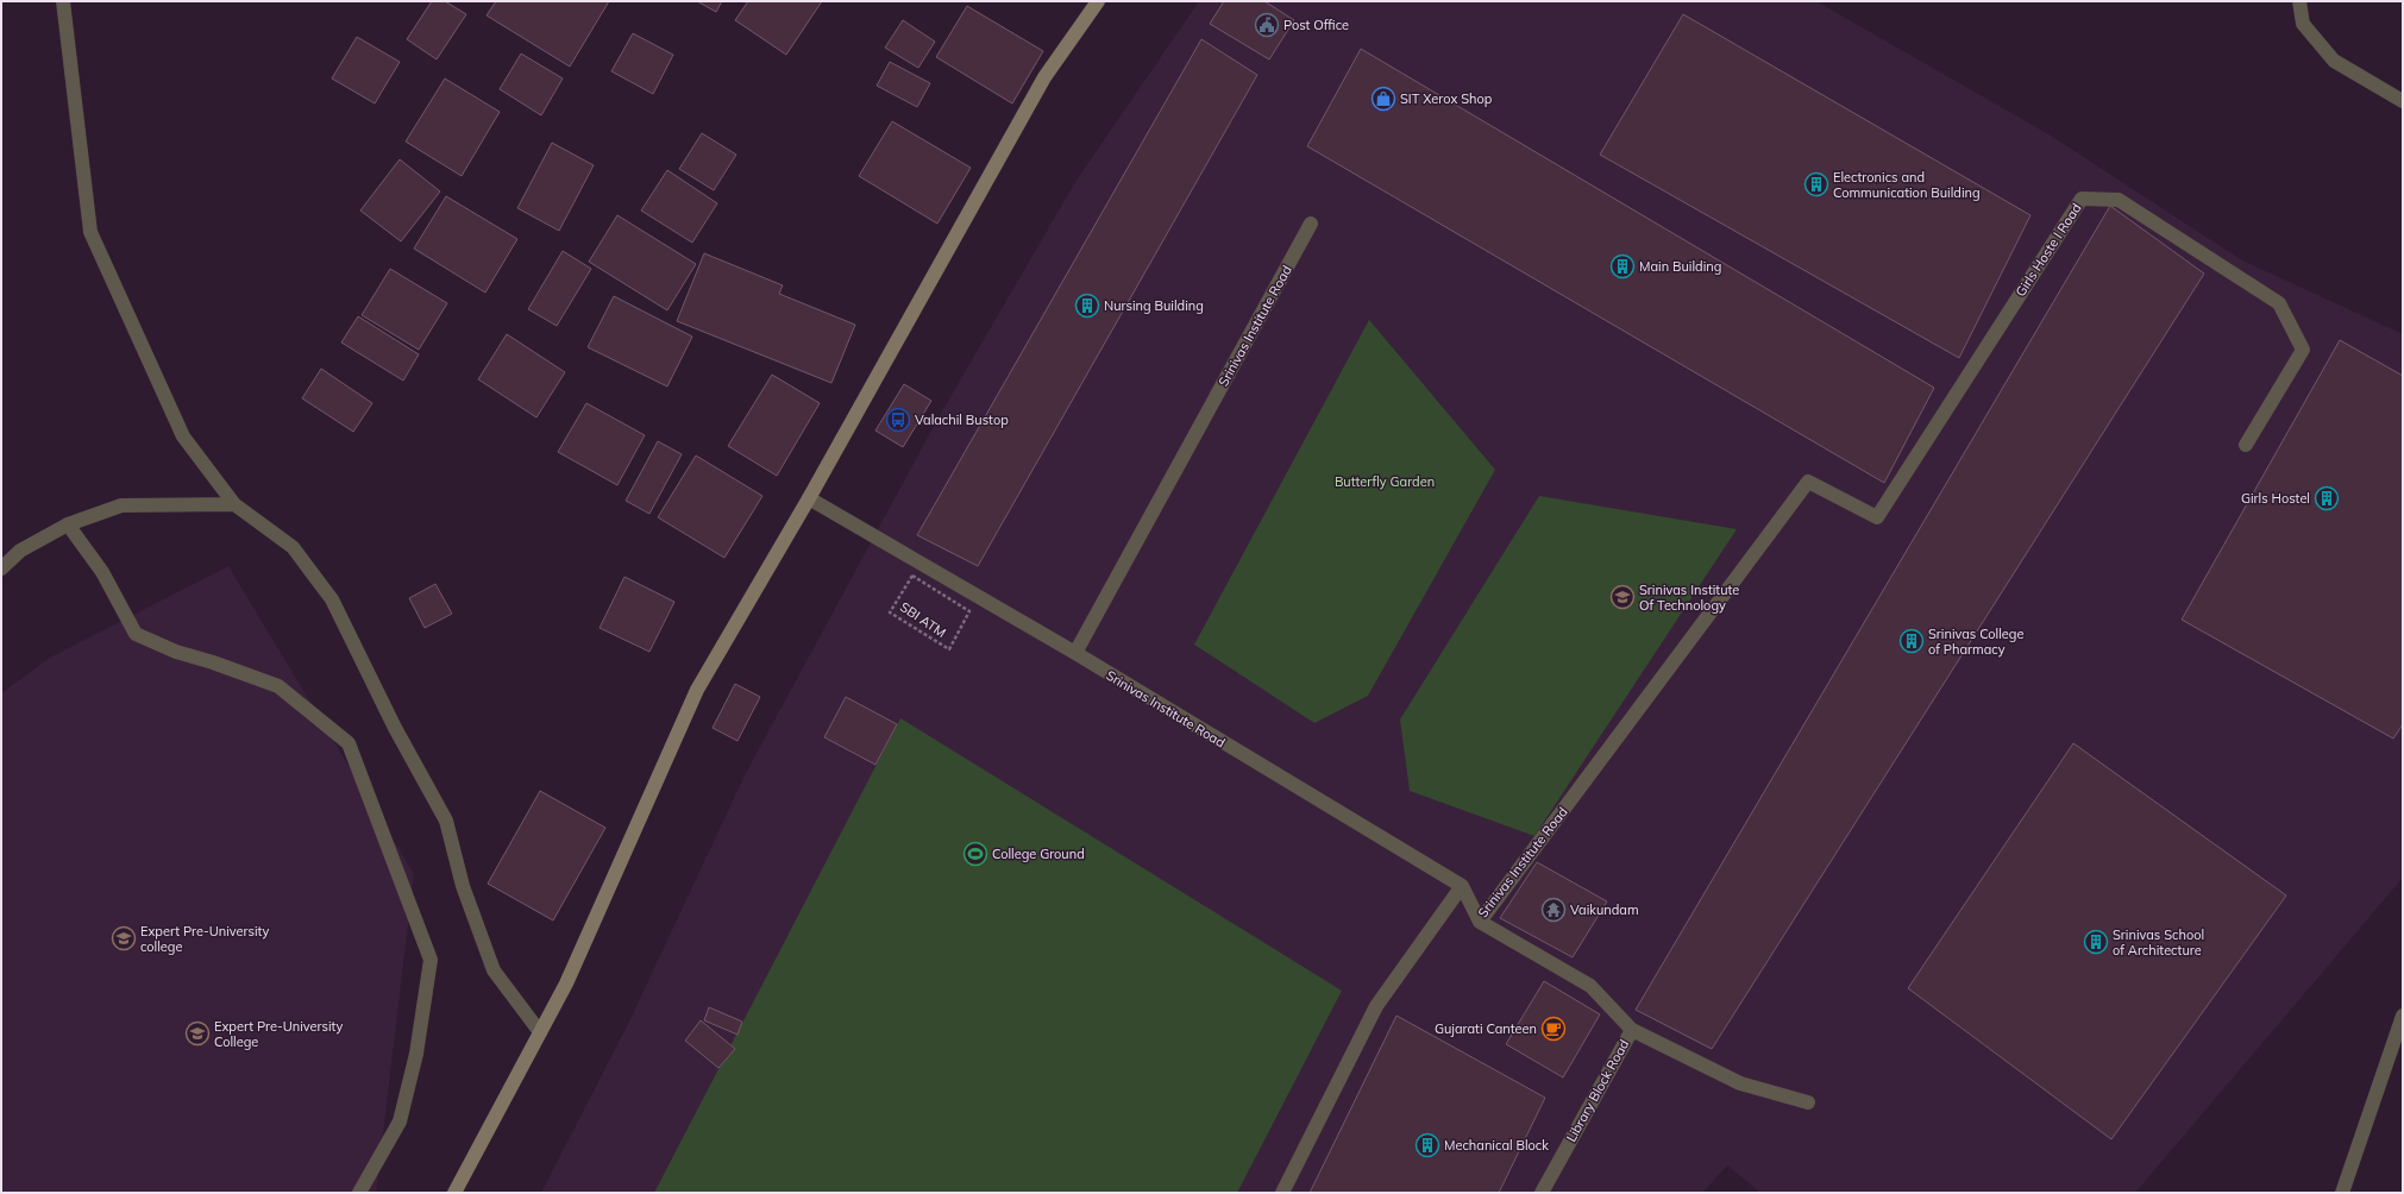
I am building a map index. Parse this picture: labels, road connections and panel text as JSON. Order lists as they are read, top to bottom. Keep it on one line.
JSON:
{"streets":{"street":["Girls Hoste l Road","Srinivas Institute Road","Library Block Road"],"path":["SBI ATM"]},"crossings":[["Girls Hoste l Road","Srinivas Institute Road"],["Srinivas Institute Road","Library Block Road"]],"parks":["Butterfly Garden"],"places":{"public building":["Post Office"],"shop":["SIT Xerox Shop"],"building":["Electronics and Communication Building","Main Building","Nursing Building","Girls Hostel","Srinivas College of Pharmacy","Srinivas School of Architecture","Mechanical Block"],"bus stop":["Valachil Bustop"],"school or university":["Srinivas Institute Of Technology","Expert Pre-University college","Expert Pre-University College"],"sports":["College Ground"],"temple":["Vaikundam"],"cafe":["Gujarati Canteen"]}}
